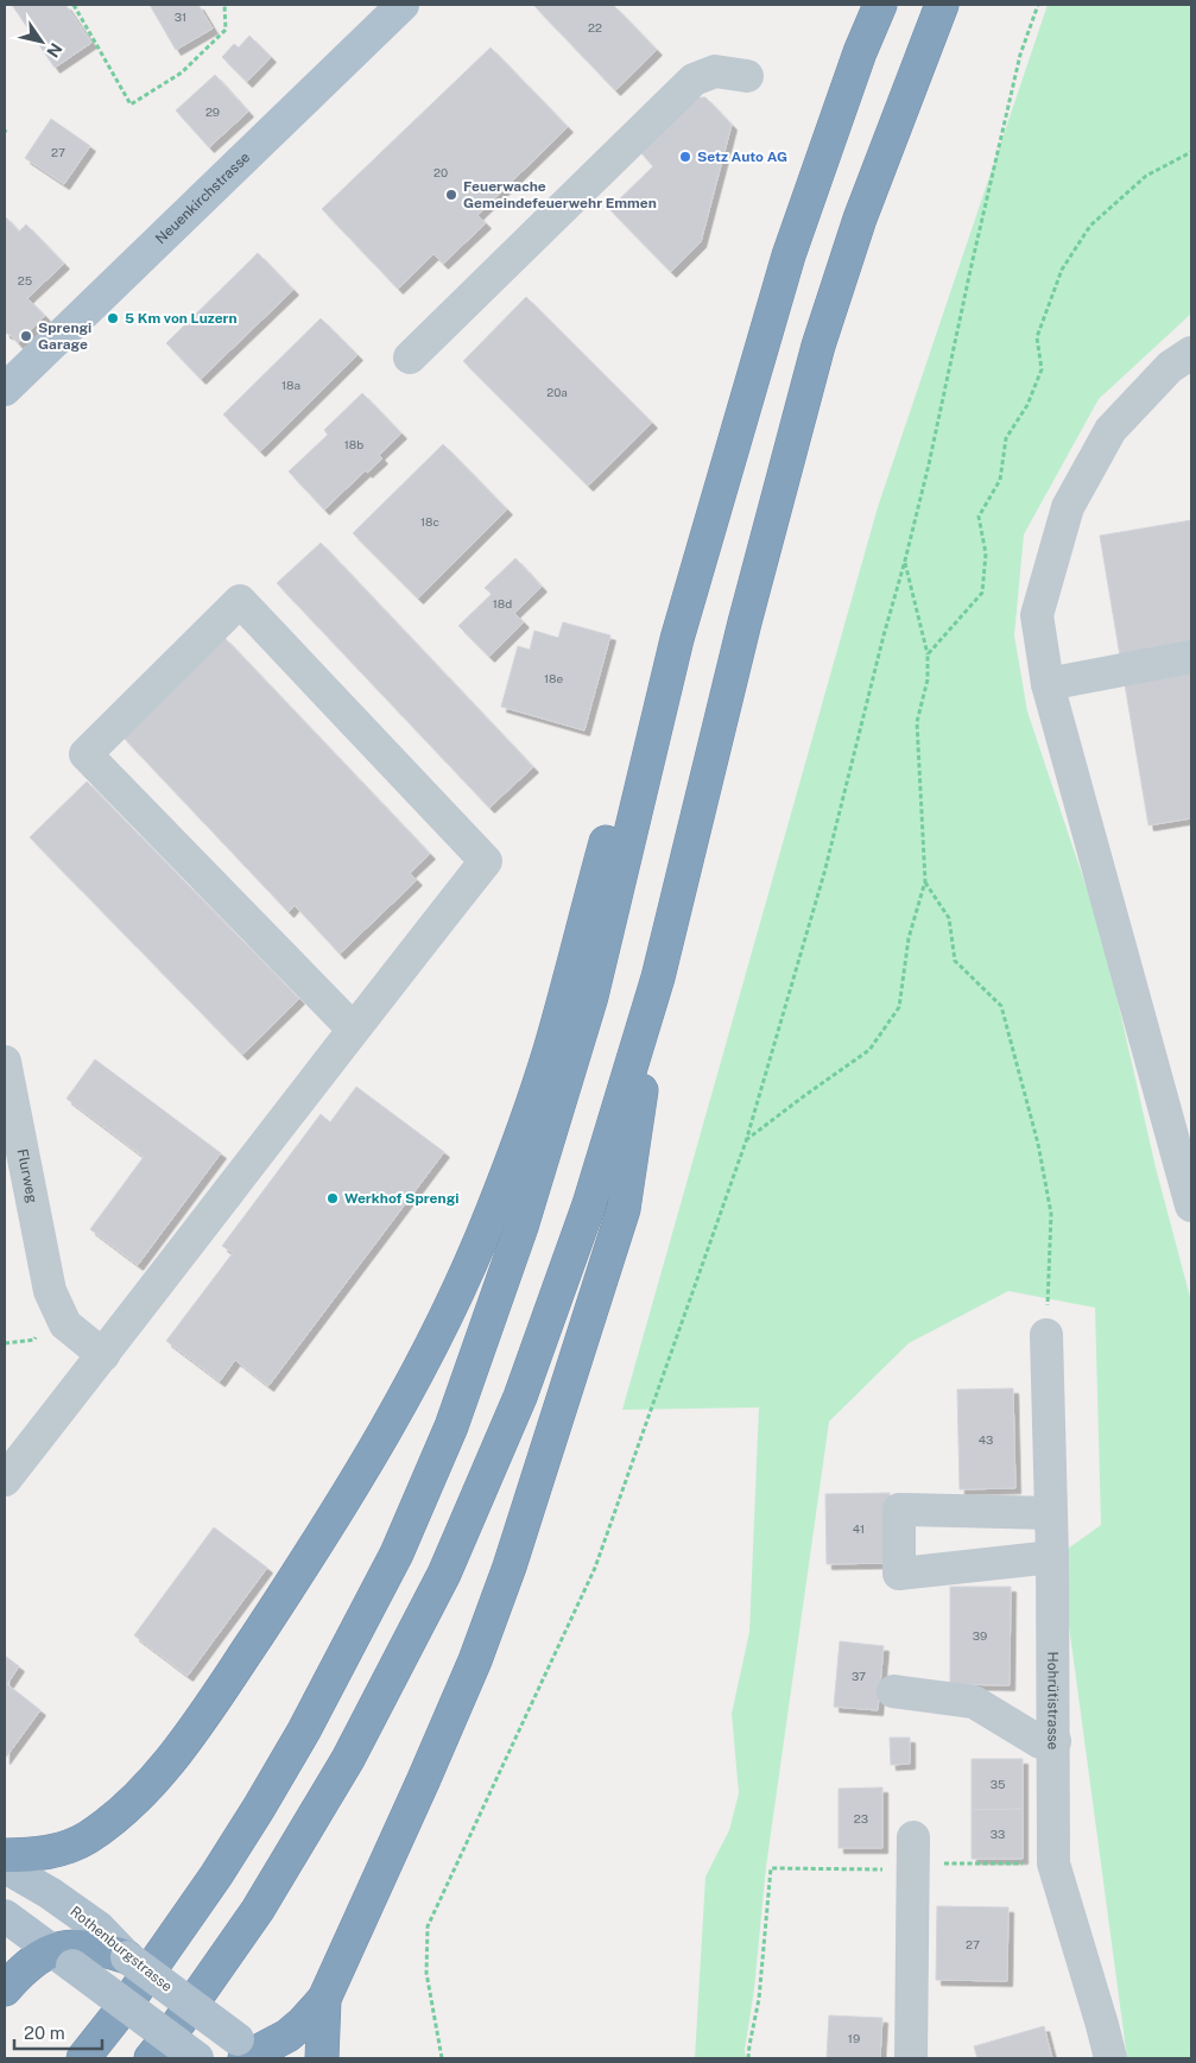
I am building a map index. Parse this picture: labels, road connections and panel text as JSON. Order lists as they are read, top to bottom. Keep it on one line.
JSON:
{"streets":{"main road":["Neuenkirchstrasse","Rothenburgstrasse"],"street":["Flurweg","Hohrütistrasse"]},"places":["Setz Auto AG","Feuerwache Gemeindefeuerwehr Emmen","5 Km von Luzern","Sprengi Garage","Werkhof Sprengi"],"house_numbers":["31","22","29","27","20","25","18a","20a","18b","18c","18d","18e","43","41","39","37","35","23","33","27","19"],"scale_bar":"20 m","north":"bottom right"}
